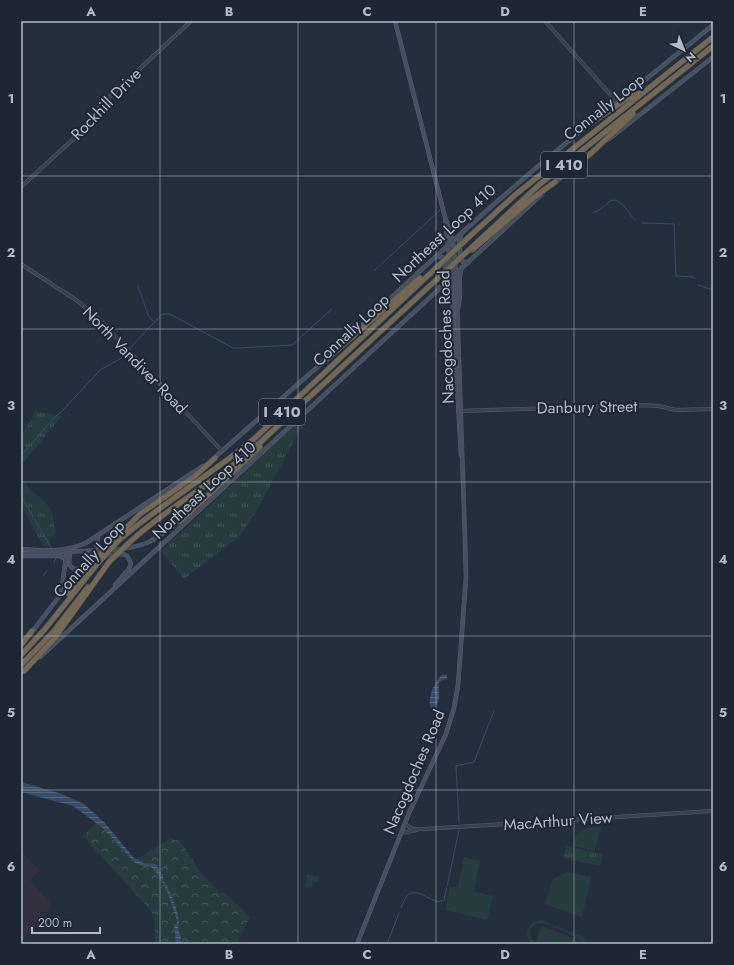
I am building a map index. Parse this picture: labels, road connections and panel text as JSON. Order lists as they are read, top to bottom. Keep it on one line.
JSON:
{"streets":{"highway":["Connally Loop","I 410"],"main road":["Northeast Loop 410","Nacogdoches Road"],"street":["Rockhill Drive","North Vandiver Road","Danbury Street","MacArthur View"]},"crossings":[["Northeast Loop 410","Nacogdoches Road"],["Northeast Loop 410","North Vandiver Road"],["Nacogdoches Road","Danbury Street"],["Nacogdoches Road","MacArthur View"]],"scale_bar":"200 m","north":"bottom right","grid":{"columns":["A","B","C","D","E"],"rows":["1","2","3","4","5","6"]}}
